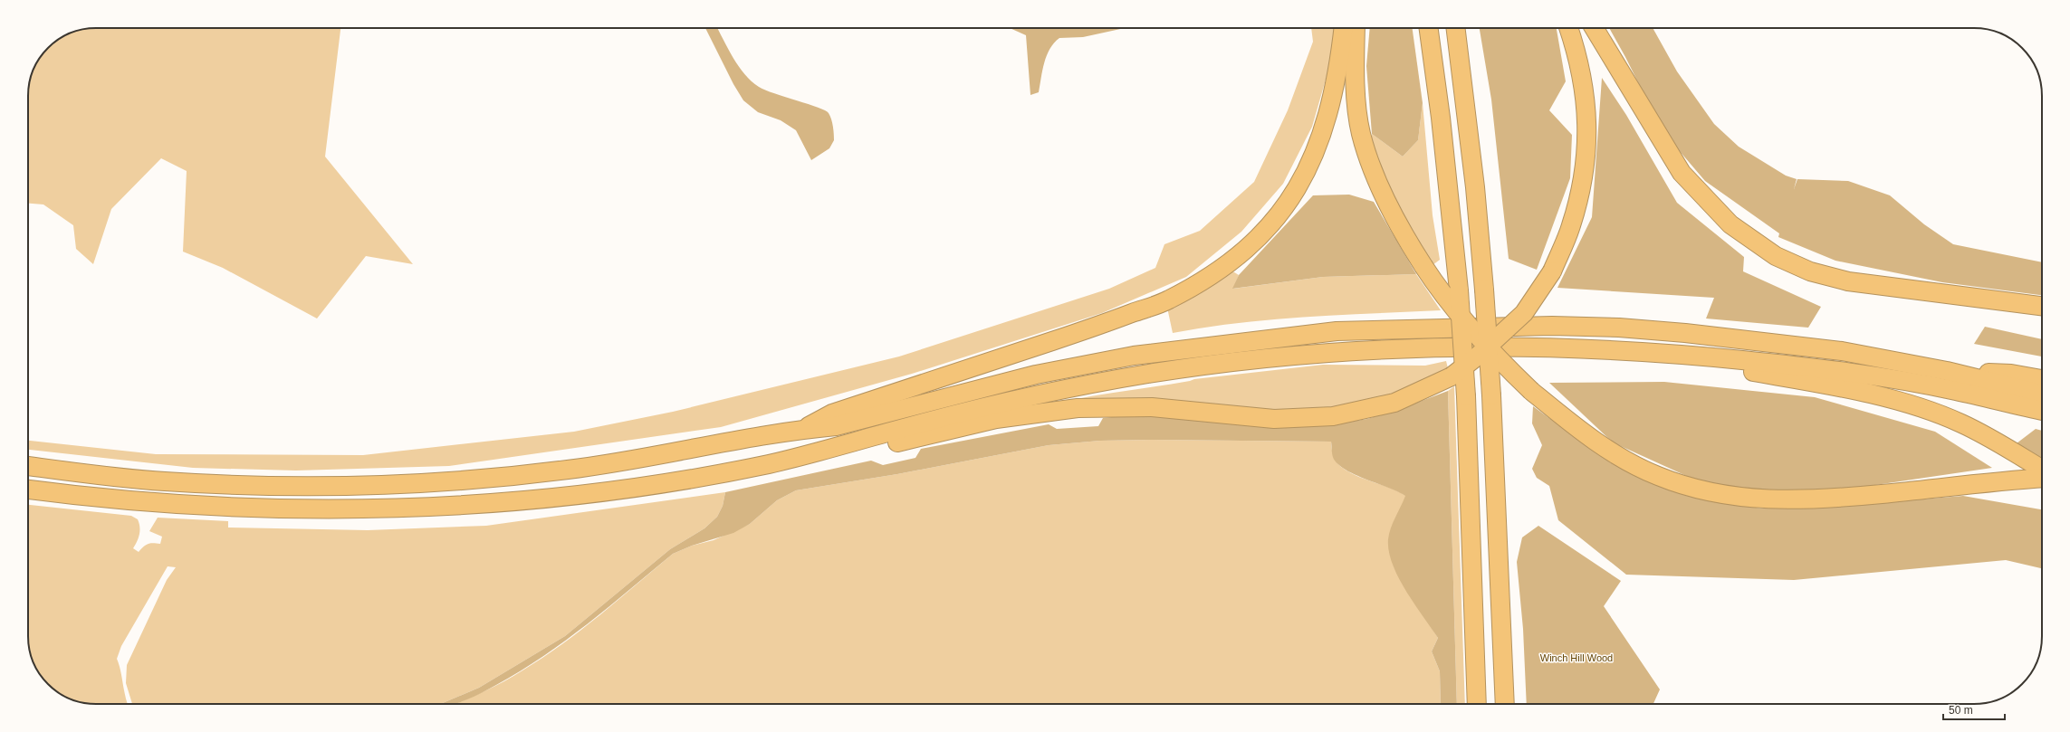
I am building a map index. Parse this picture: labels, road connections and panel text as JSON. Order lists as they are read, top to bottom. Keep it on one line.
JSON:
{"parks":["Winch Hill Wood"],"scale_bar":"50 m"}
